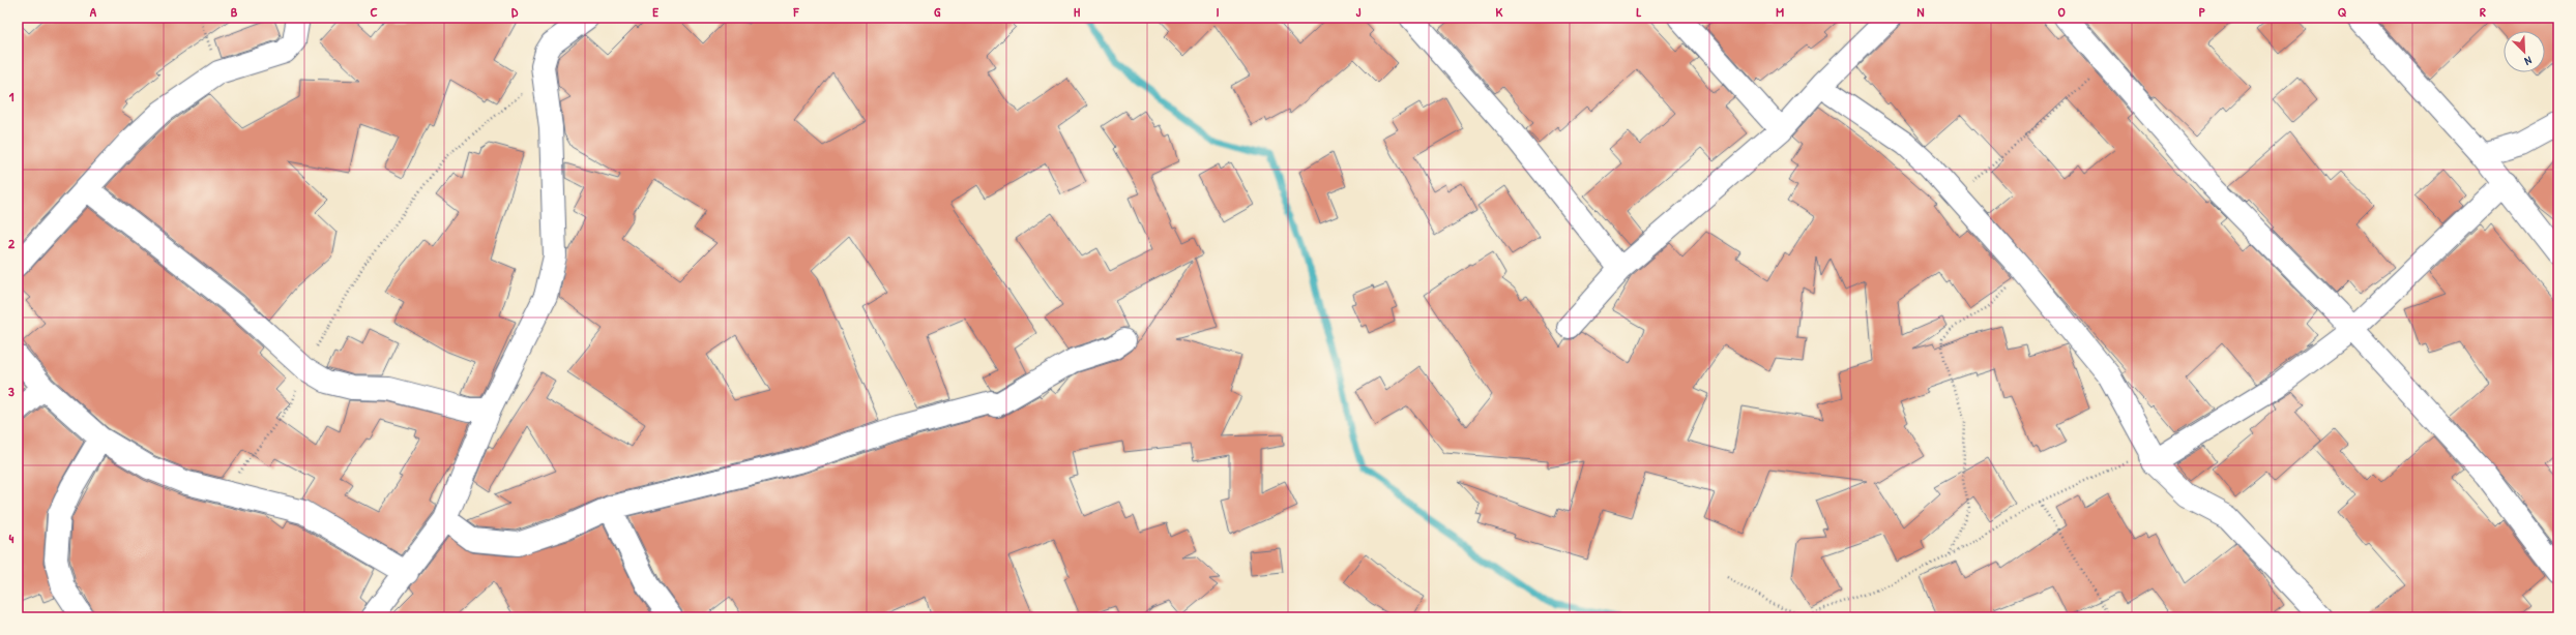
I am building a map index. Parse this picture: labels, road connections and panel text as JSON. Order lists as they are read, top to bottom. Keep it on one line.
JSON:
{"north":"bottom right","grid":{"columns":["A","B","C","D","E","F","G","H","I","J","K","L","M","N","O","P","Q","R"],"rows":["1","2","3","4"]}}
